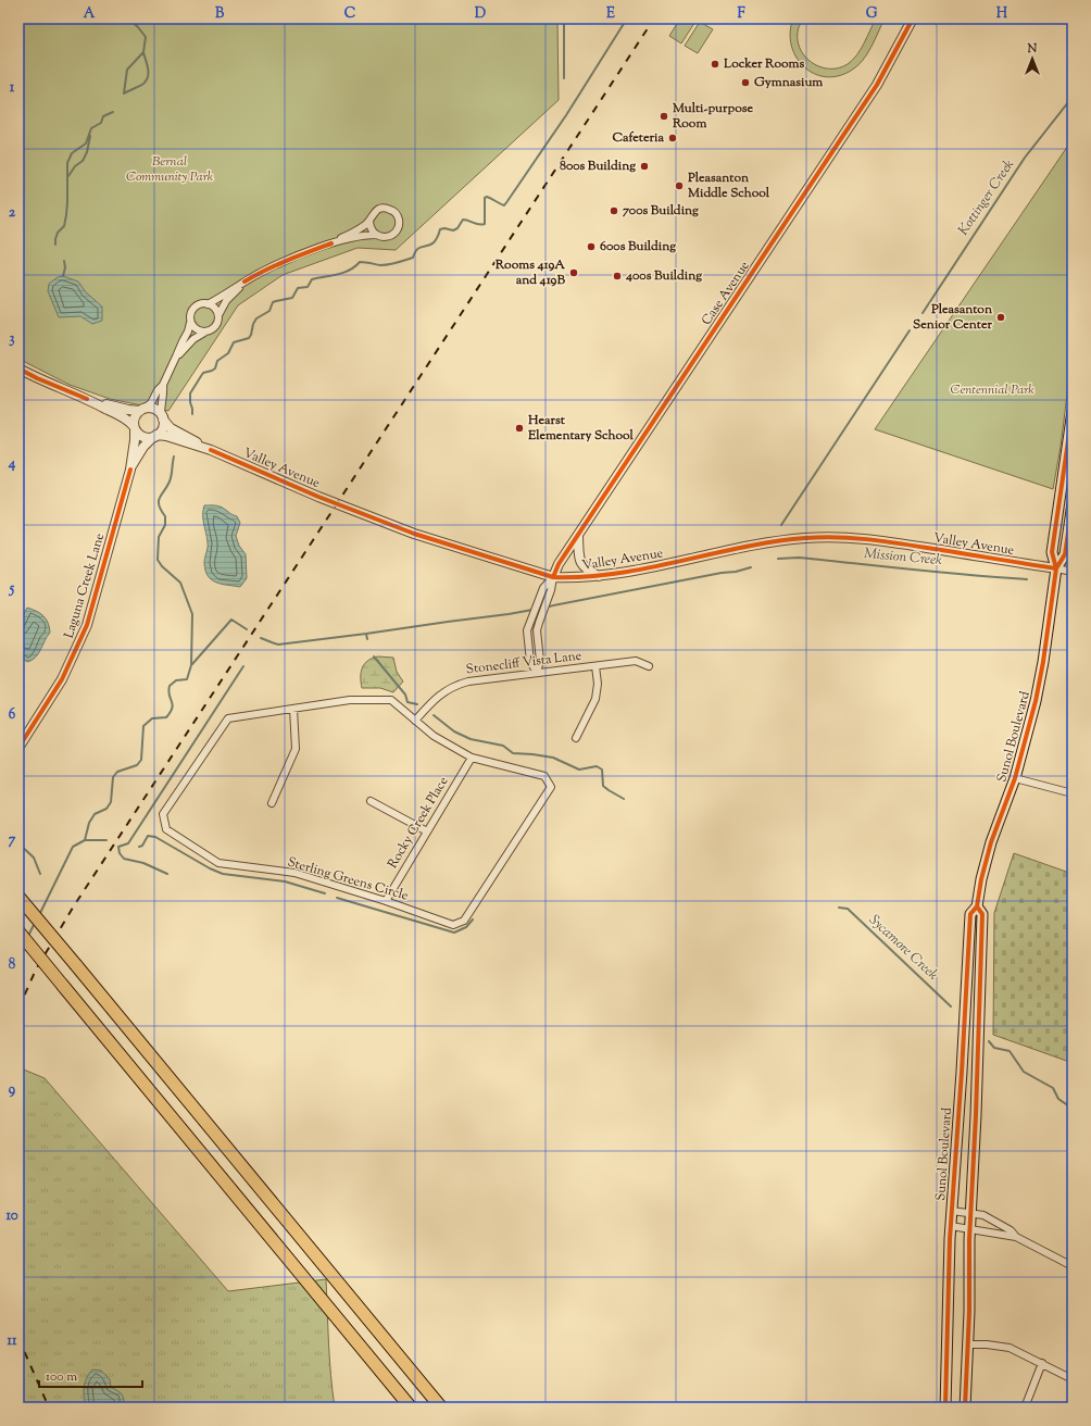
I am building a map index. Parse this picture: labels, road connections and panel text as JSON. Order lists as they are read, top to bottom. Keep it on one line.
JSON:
{"streets":{"main road":["Sunol Boulevard"],"street":["Case Avenue","Valley Avenue","Laguna Creek Lane","Stonecliff Vista Lane","Rocky Creek Place","Sterling Greens Circle"]},"crossings":[["Case Avenue","Valley Avenue"],["Case Avenue","Stonecliff Vista Lane"],["Valley Avenue","Laguna Creek Lane"],["Valley Avenue","Sunol Boulevard"],["Stonecliff Vista Lane","Sterling Greens Circle"],["Rocky Creek Place","Sterling Greens Circle"]],"water":["Kottinger Creek","Mission Creek","Sycamore Creek"],"parks":["Bernal Community Park","Centennial Park"],"places":["Locker Rooms","Gymnasium","Multi-purpose Room","Cafeteria","800s Building","Pleasanton Middle School","700s Building","600s Building","Rooms 419A and 419B","400s Building","Pleasanton Senior Center","Hearst Elementary School"],"scale_bar":"100 m","north":"top","grid":{"columns":["A","B","C","D","E","F","G","H"],"rows":["1","2","3","4","5","6","7","8","9","10","11"]}}
